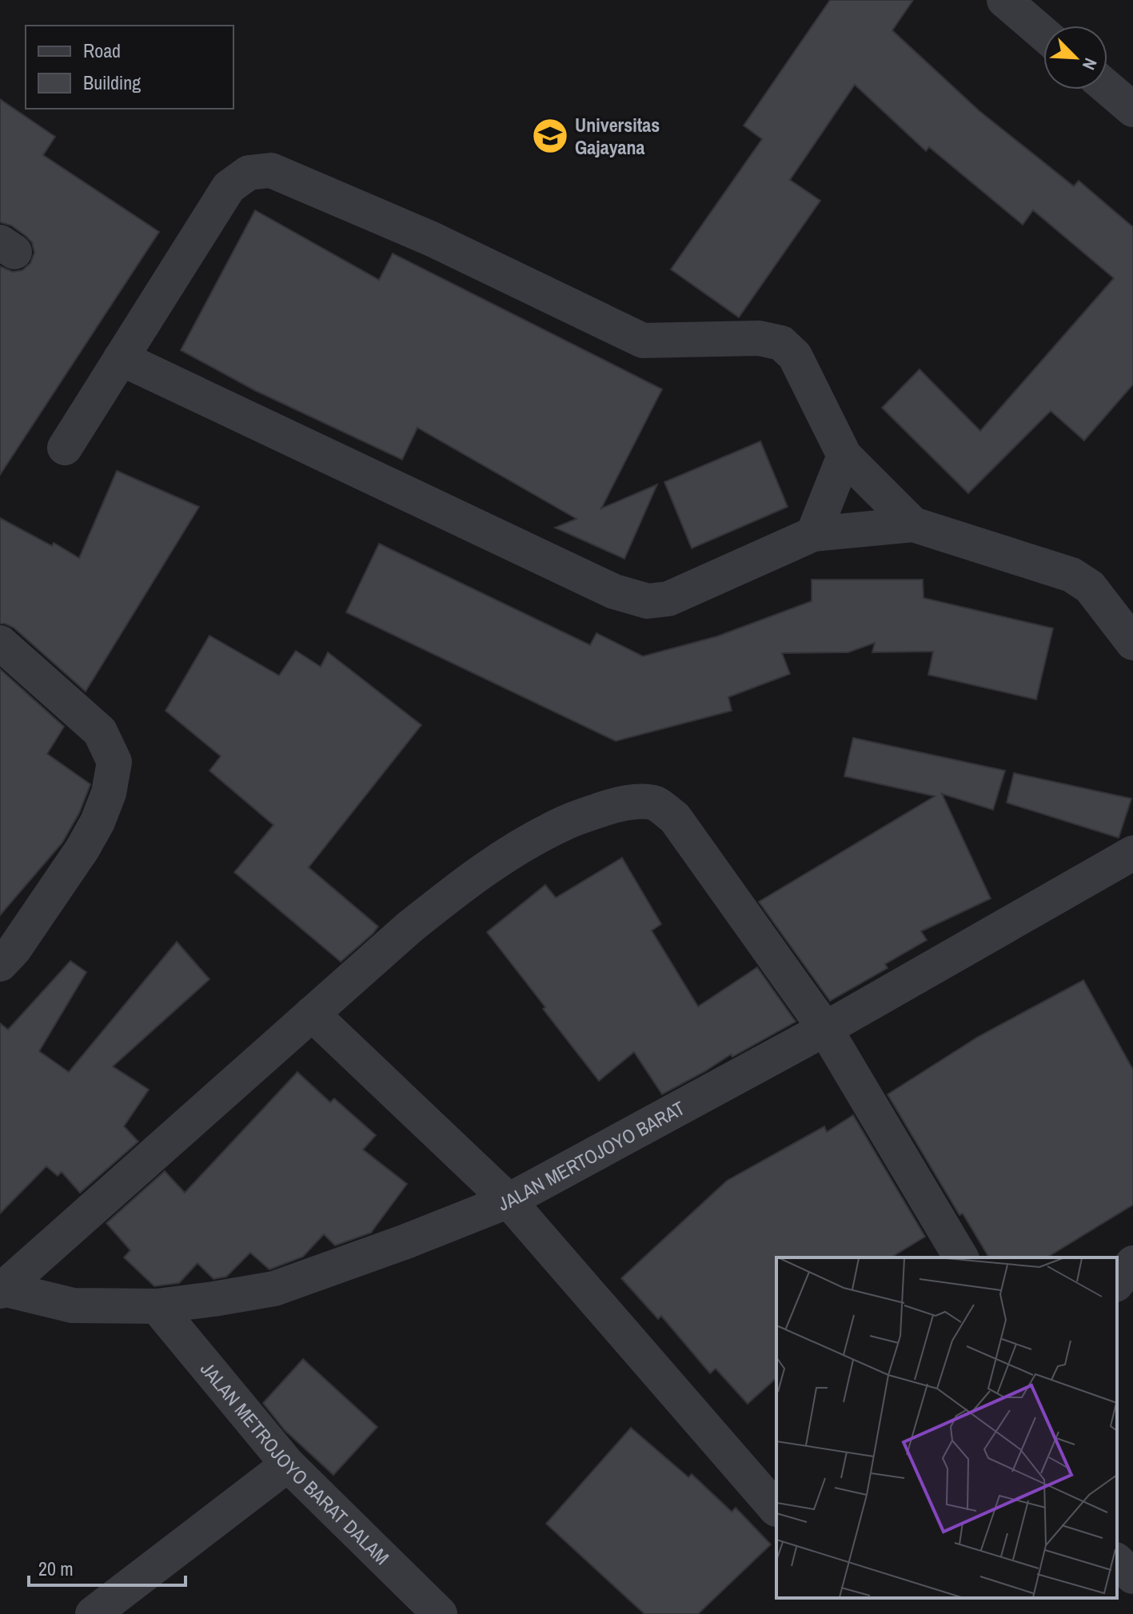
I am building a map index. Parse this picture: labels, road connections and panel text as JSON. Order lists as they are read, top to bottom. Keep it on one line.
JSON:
{"streets":{"street":["JALAN MERTOJOYO BARAT","JALAN METROJOYO BARAT DALAM"]},"crossings":[["JALAN MERTOJOYO BARAT","JALAN METROJOYO BARAT DALAM"]],"places":{"school or university":["Universitas Gajayana"]},"legend":["Road","Building"],"scale_bar":"20 m","north":"bottom right"}
